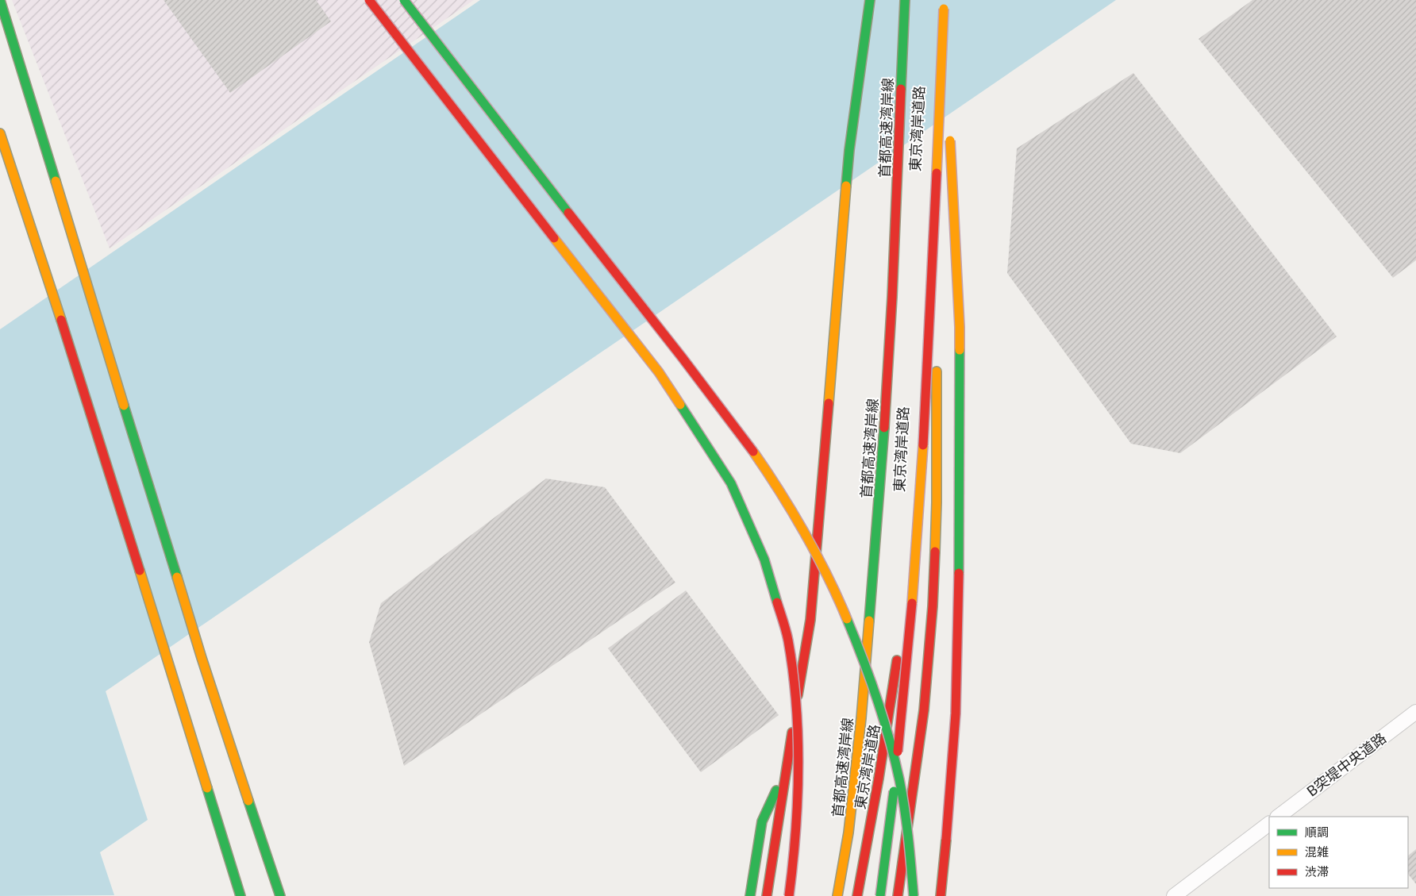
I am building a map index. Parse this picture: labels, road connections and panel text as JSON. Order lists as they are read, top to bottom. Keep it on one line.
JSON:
{"streets":{"main road":["首都高速湾岸線","東京湾岸道路"],"lane":["B突堤中央道路"]},"legend":["順調","混雑","渋滞"]}
